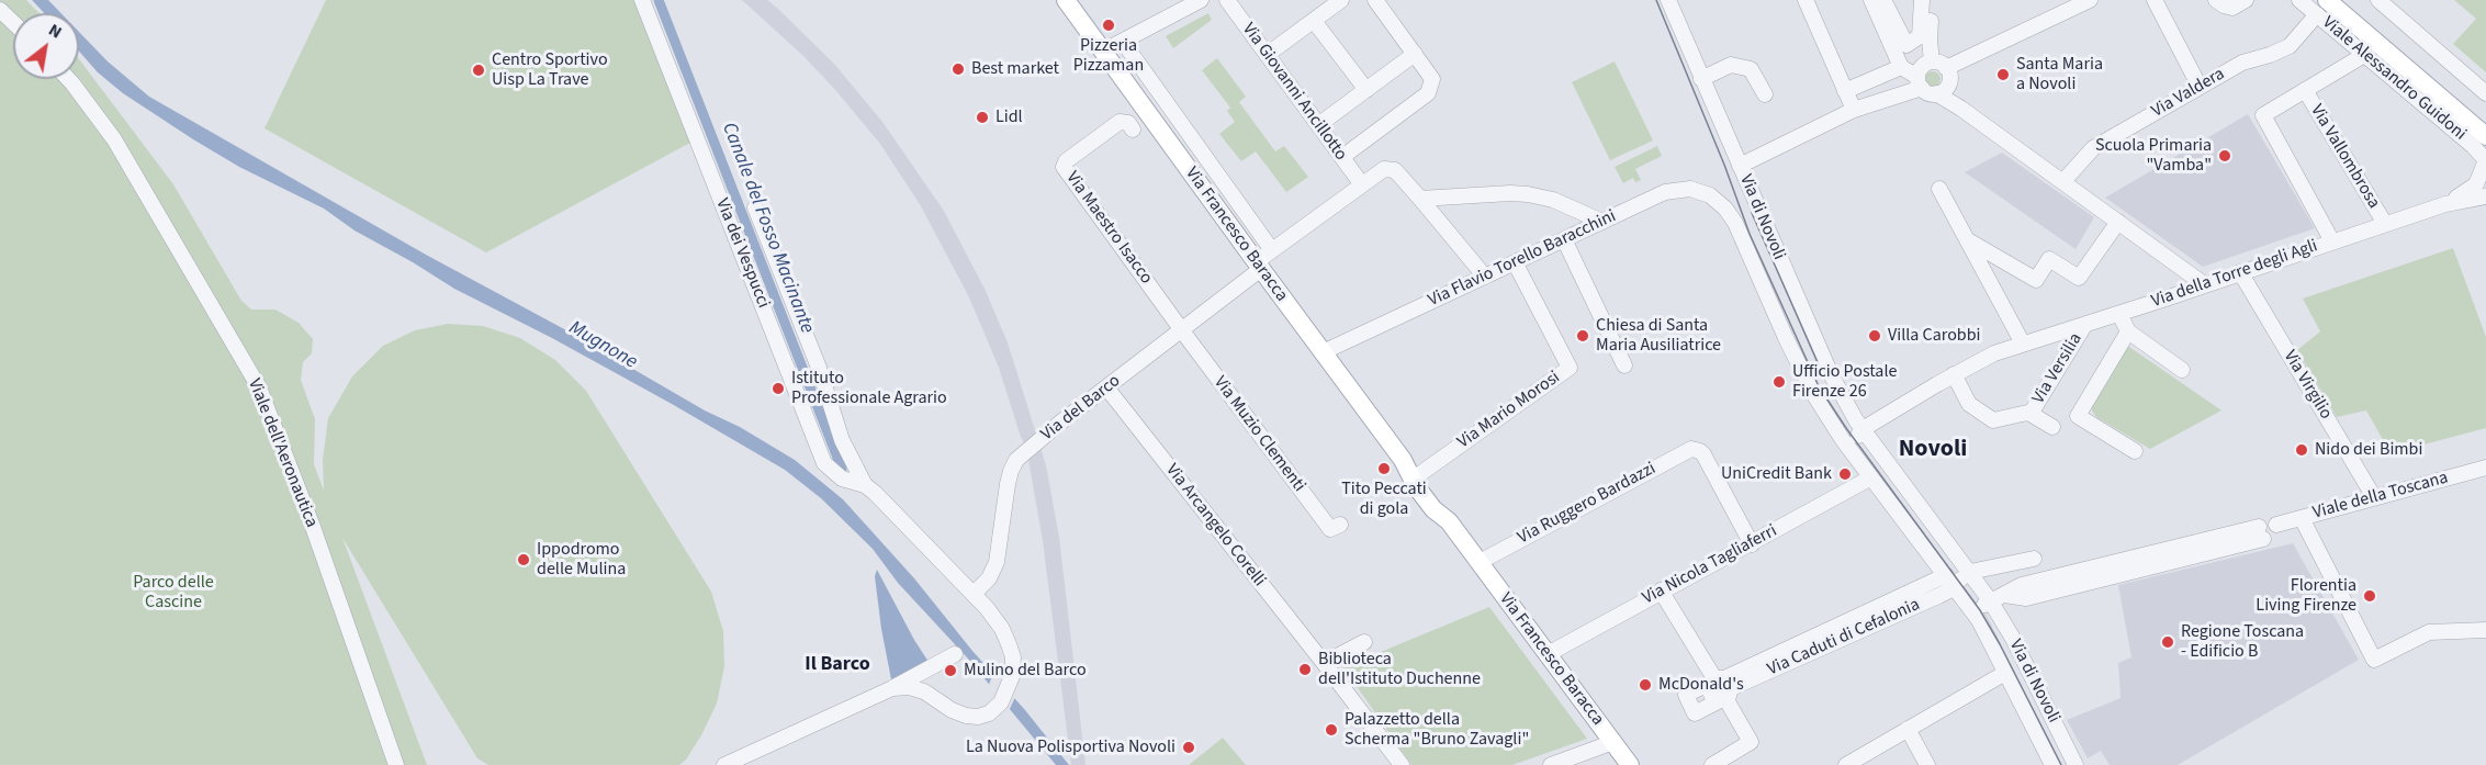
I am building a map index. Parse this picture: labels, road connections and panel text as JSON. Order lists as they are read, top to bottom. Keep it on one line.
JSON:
{"streets":{"main road":["Viale Alessandro Guidoni","Via Francesco Baracca"],"street":["Via Giovanni Ancillotto","Via Valdera","Via Vallombrosa","Via di Novoli","Via Maestro Isacco","Via dei Vespucci","Via Flavio Torello Baracchini","Via della Torre degli Agli","Via Versilia","Via Virgilio","Via del Barco","Via Mario Morosi","Via Muzio Clementi","Viale dell'Aeronautica","Viale della Toscana","Via Ruggero Bardazzi","Via Arcangelo Corelli","Via Nicola Tagliaferri","Via Caduti di Cefalonia"]},"crossings":[["Viale Alessandro Guidoni","Via Valdera"],["Viale Alessandro Guidoni","Via della Torre degli Agli"],["Via Giovanni Ancillotto","Via del Barco"],["Via Vallombrosa","Via della Torre degli Agli"],["Via di Novoli","Via Flavio Torello Baracchini"],["Via di Novoli","Via della Torre degli Agli"],["Via di Novoli","Viale della Toscana"],["Via di Novoli","Via Nicola Tagliaferri"],["Via di Novoli","Via Caduti di Cefalonia"],["Via Maestro Isacco","Via del Barco"],["Via Maestro Isacco","Via Muzio Clementi"],["Via Francesco Baracca","Via Flavio Torello Baracchini"],["Via Francesco Baracca","Via del Barco"],["Via Francesco Baracca","Via Mario Morosi"],["Via Francesco Baracca","Via Ruggero Bardazzi"],["Via Francesco Baracca","Via Nicola Tagliaferri"],["Via dei Vespucci","Via del Barco"],["Via Flavio Torello Baracchini","Via Mario Morosi"],["Via della Torre degli Agli","Via Versilia"],["Via della Torre degli Agli","Via Virgilio"],["Via Virgilio","Viale della Toscana"],["Via del Barco","Via Muzio Clementi"],["Via del Barco","Via Arcangelo Corelli"],["Via Ruggero Bardazzi","Via Nicola Tagliaferri"]],"districts":["Novoli","Il Barco"],"water":["Canale del Fosso Macinante","Mugnone"],"parks":["Parco delle Cascine"],"places":["Pizzeria Pizzaman","Best market","Centro Sportivo Uisp La Trave","Santa Maria a Novoli","Lidl","Scuola Primaria \"Vamba\"","Chiesa di Santa Maria Ausiliatrice","Villa Carobbi","Ufficio Postale Firenze 26","Istituto Professionale Agrario","Nido dei Bimbi","Tito Peccati di gola","UniCredit Bank","Ippodromo delle Mulina","Florentia Living Firenze","Regione Toscana - Edificio B","Biblioteca dell'Istituto Duchenne","Mulino del Barco","McDonald's","Palazzetto della Scherma \"Bruno Zavagli\"","La Nuova Polisportiva Novoli"],"north":"top right"}
